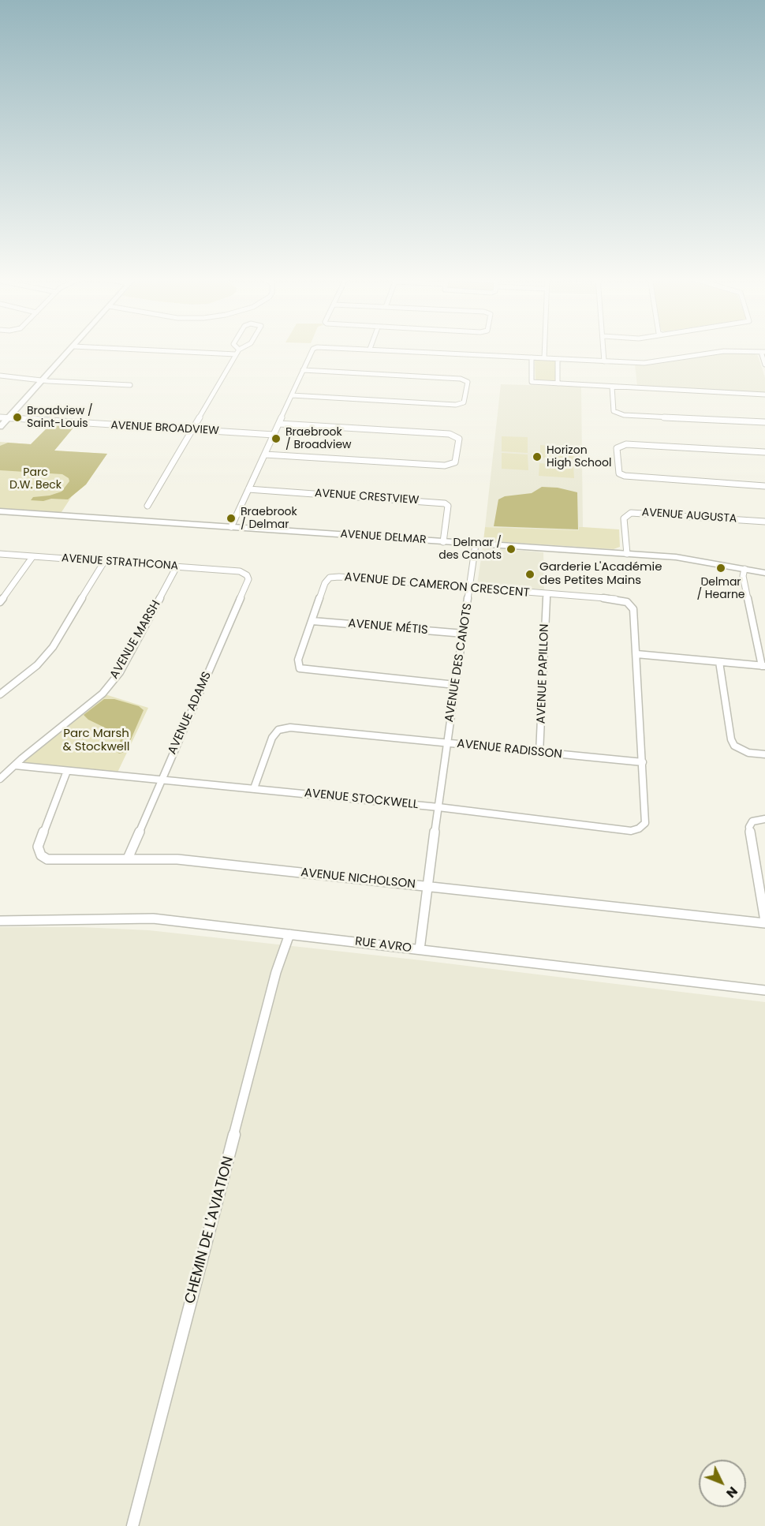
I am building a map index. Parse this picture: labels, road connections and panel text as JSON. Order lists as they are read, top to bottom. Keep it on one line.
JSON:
{"streets":{"street":["AVENUE BROADVIEW","AVENUE CRESTVIEW","AVENUE AUGUSTA","AVENUE DELMAR","AVENUE STRATHCONA","AVENUE DE CAMERON CRESCENT","AVENUE MÉTIS","AVENUE MARSH","AVENUE DES CANOTS","AVENUE PAPILLON","AVENUE ADAMS","AVENUE RADISSON","AVENUE STOCKWELL","AVENUE NICHOLSON","RUE AVRO","CHEMIN DE L'AVIATION"]},"crossings":[["AVENUE CRESTVIEW","AVENUE DELMAR"],["AVENUE AUGUSTA","AVENUE DELMAR"],["AVENUE DELMAR","AVENUE DES CANOTS"],["AVENUE STRATHCONA","AVENUE MARSH"],["AVENUE STRATHCONA","AVENUE ADAMS"],["AVENUE DE CAMERON CRESCENT","AVENUE MÉTIS"],["AVENUE DE CAMERON CRESCENT","AVENUE DES CANOTS"],["AVENUE DE CAMERON CRESCENT","AVENUE PAPILLON"],["AVENUE MÉTIS","AVENUE DES CANOTS"],["AVENUE MARSH","AVENUE STOCKWELL"],["AVENUE DES CANOTS","AVENUE RADISSON"],["AVENUE DES CANOTS","AVENUE STOCKWELL"],["AVENUE DES CANOTS","AVENUE NICHOLSON"],["AVENUE DES CANOTS","RUE AVRO"],["AVENUE PAPILLON","AVENUE RADISSON"],["AVENUE ADAMS","AVENUE STOCKWELL"],["AVENUE ADAMS","AVENUE NICHOLSON"],["AVENUE RADISSON","AVENUE STOCKWELL"],["AVENUE STOCKWELL","AVENUE NICHOLSON"],["RUE AVRO","CHEMIN DE L'AVIATION"]],"parks":["Parc D.W. Beck","Parc Marsh & Stockwell"],"places":["Broadview / Saint-Louis","Braebrook / Broadview","Horizon High School","Braebrook / Delmar","Delmar / des Canots","Delmar / Hearne","Garderie L'Académie des Petites Mains"],"north":"bottom right"}
